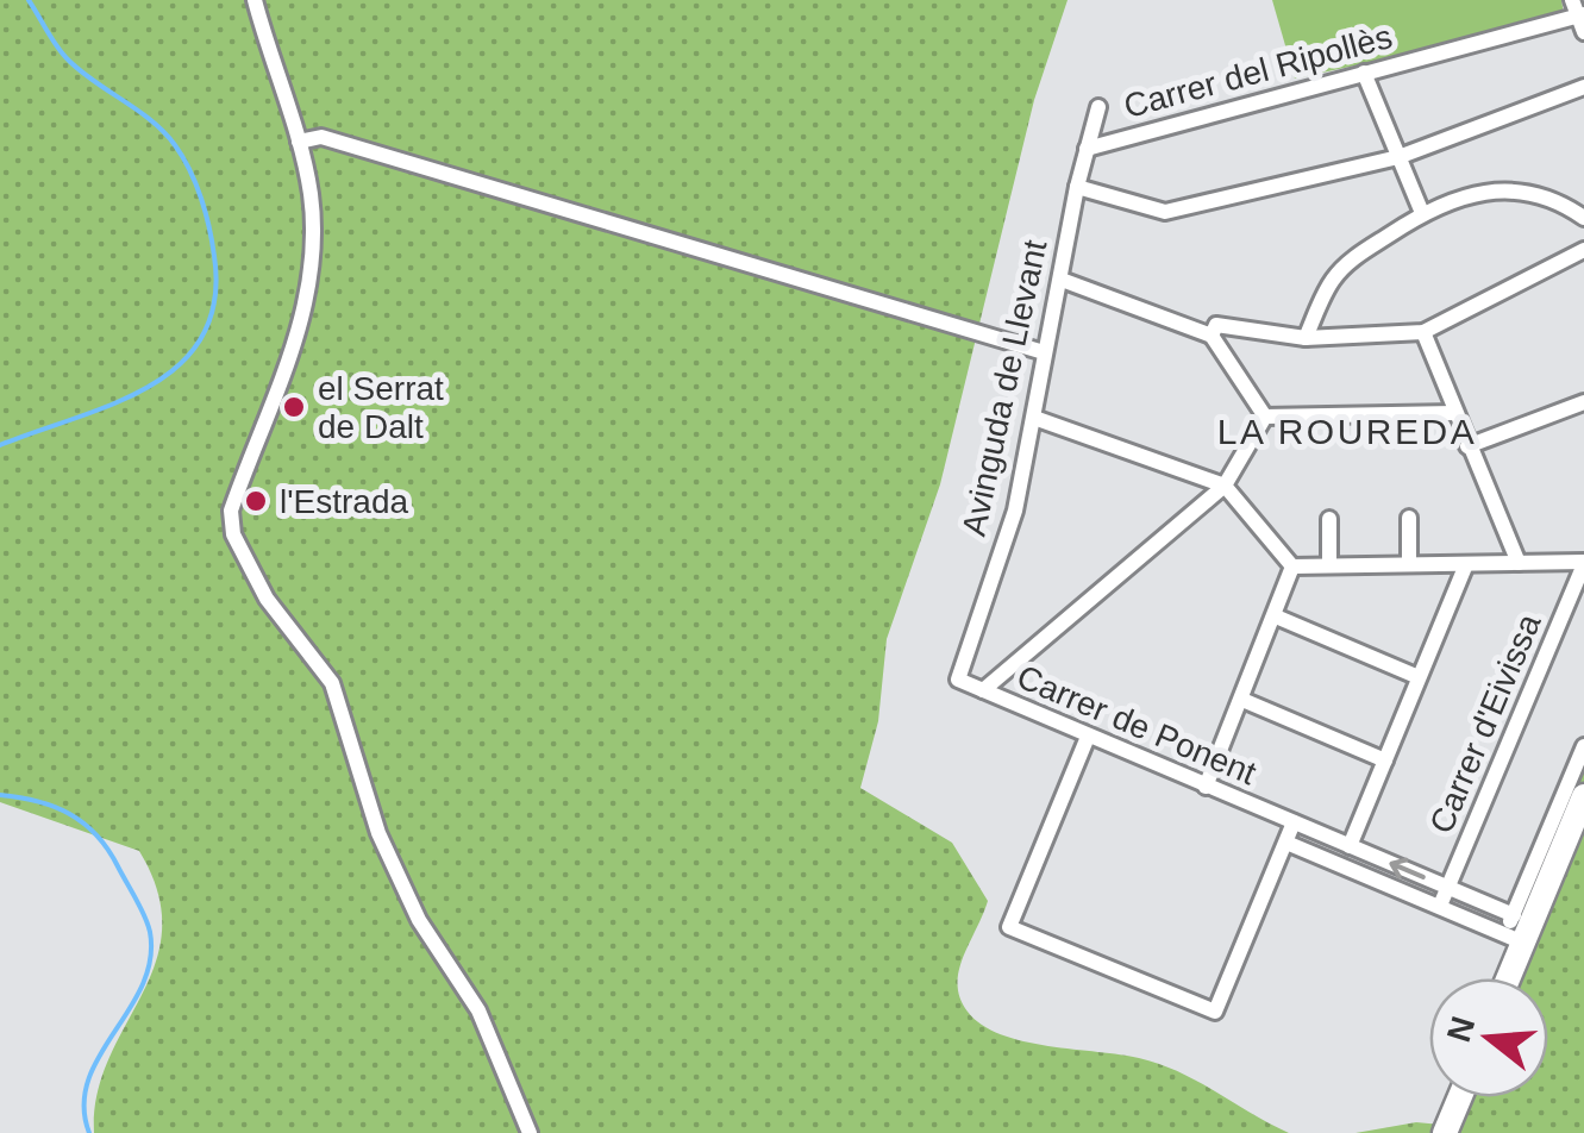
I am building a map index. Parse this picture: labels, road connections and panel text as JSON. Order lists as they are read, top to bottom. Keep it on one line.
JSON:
{"streets":{"street":["Carrer del Ripollès","Avinguda de Llevant","Carrer d'Eivissa","Carrer de Ponent"]},"crossings":[["Carrer del Ripollès","Avinguda de Llevant"],["Avinguda de Llevant","Carrer de Ponent"],["Carrer d'Eivissa","Carrer de Ponent"]],"districts":["LA ROUREDA"],"places":["el Serrat de Dalt","l'Estrada"],"north":"left"}
